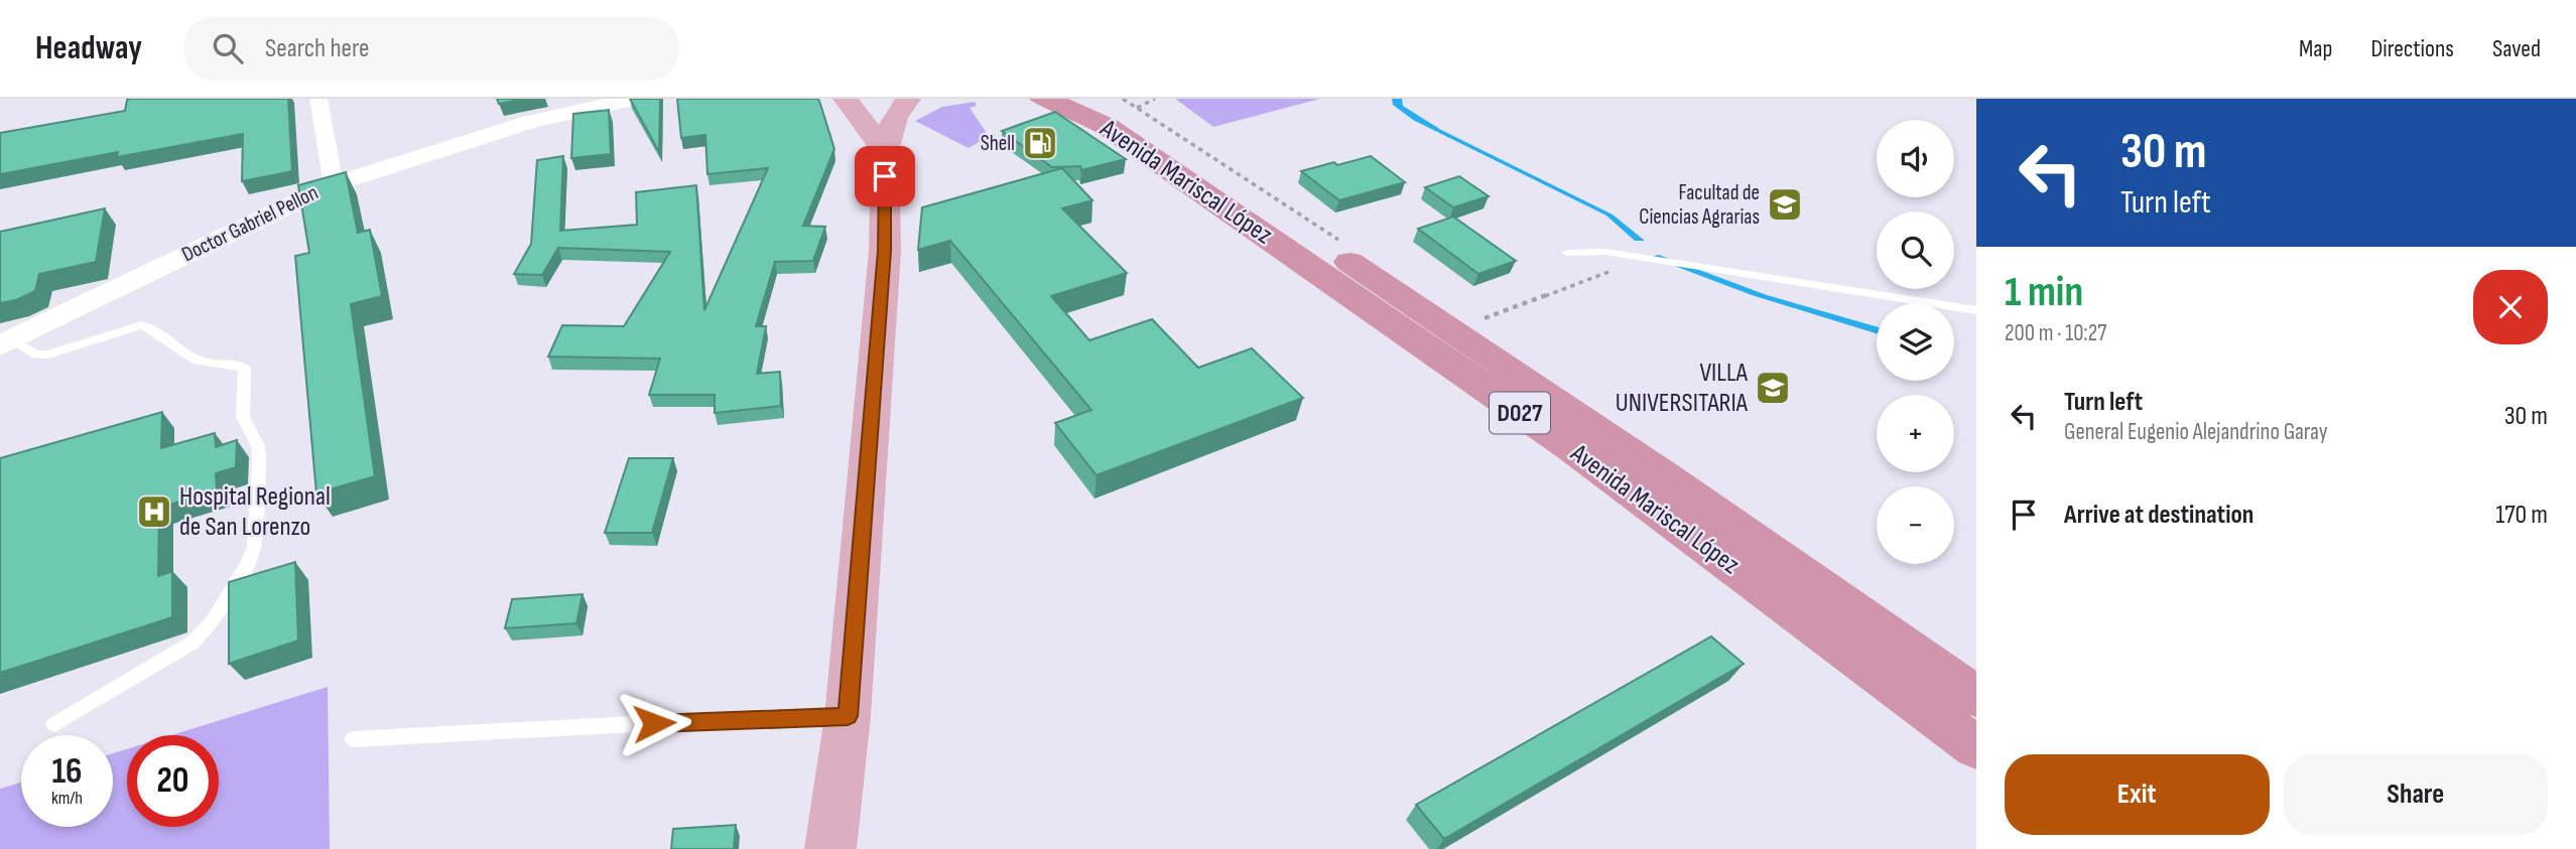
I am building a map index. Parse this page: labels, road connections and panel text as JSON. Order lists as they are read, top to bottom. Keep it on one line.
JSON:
{"streets":{"highway":["Avenida Mariscal López","D027"],"street":["Doctor Gabriel Pellon"]},"places":{"fuel station":["Shell"],"school or university":["Facultad de Ciencias Agrarias","VILLA UNIVERSITARIA"],"hospital":["Hospital Regional de San Lorenzo"]},"page":{"header":"Headway","search":"Search here","nav":["Map","Directions","Saved"],"turn":["30 m","Turn left"],"map_buttons":["+","−"],"heading":["1 min","200 m · 10:27"],"list":[{"name":"Turn left","note":"General Eugenio Alejandrino Garay","value":"30 m"},{"name":"Arrive at destination","value":"170 m"}],"speed":"16 km/h","limit":"20","buttons":["Exit","Share"]}}
